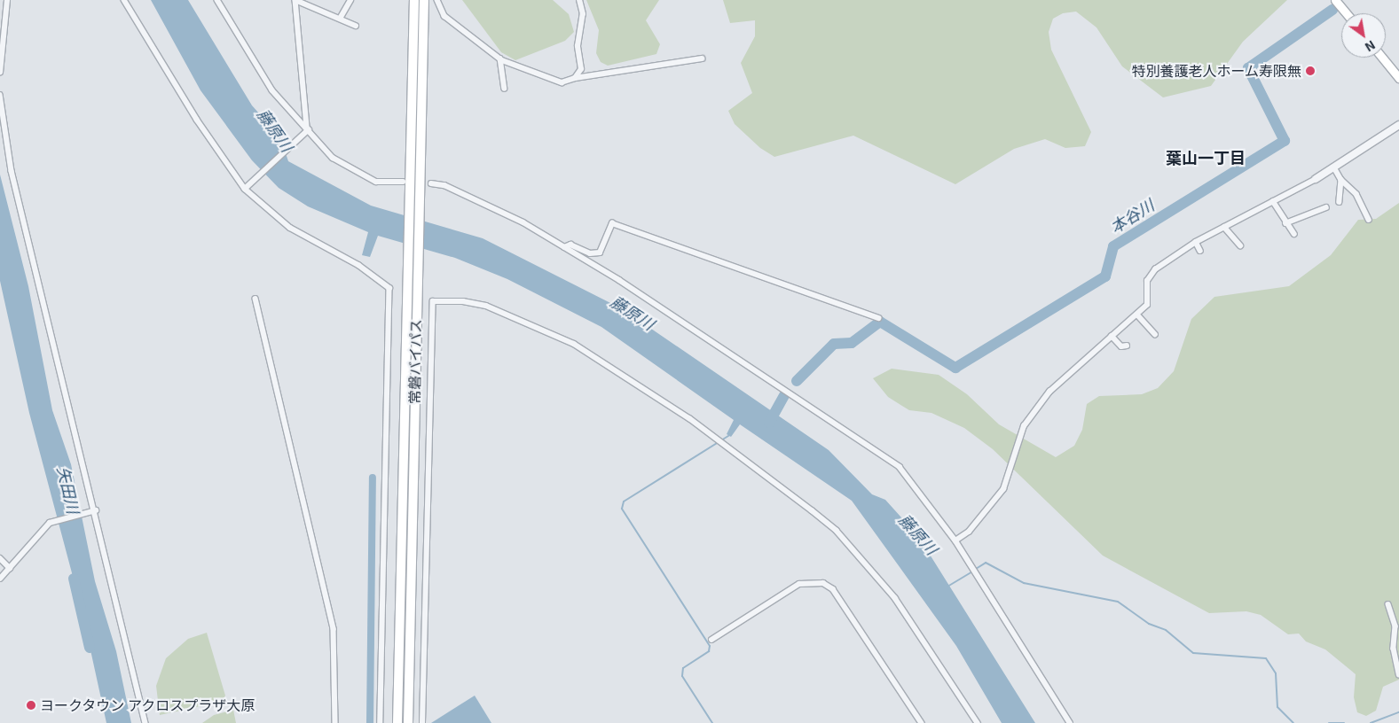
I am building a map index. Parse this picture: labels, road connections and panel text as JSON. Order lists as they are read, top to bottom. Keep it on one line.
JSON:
{"streets":{"highway":["常磐バイパス"]},"districts":["葉山一丁目"],"water":["藤原川","本谷川","矢田川"],"places":["特別養護老人ホーム寿限無","ヨークタウン アクロスプラザ大原"],"north":"bottom right"}
